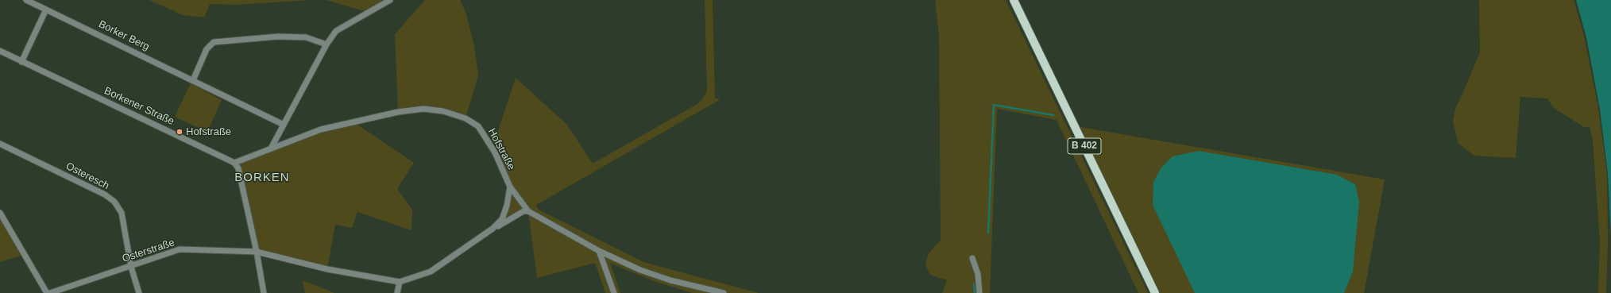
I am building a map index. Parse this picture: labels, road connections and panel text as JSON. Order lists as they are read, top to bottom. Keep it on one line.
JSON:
{"streets":{"main road":["B 402"],"street":["Borker Berg","Borkener Straße","Hofstraße","Osteresch","Osterstraße"]},"crossings":[["Borkener Straße","Hofstraße"],["Hofstraße","Osterstraße"],["Osteresch","Osterstraße"]],"districts":["BORKEN"],"places":["Hofstraße"]}
